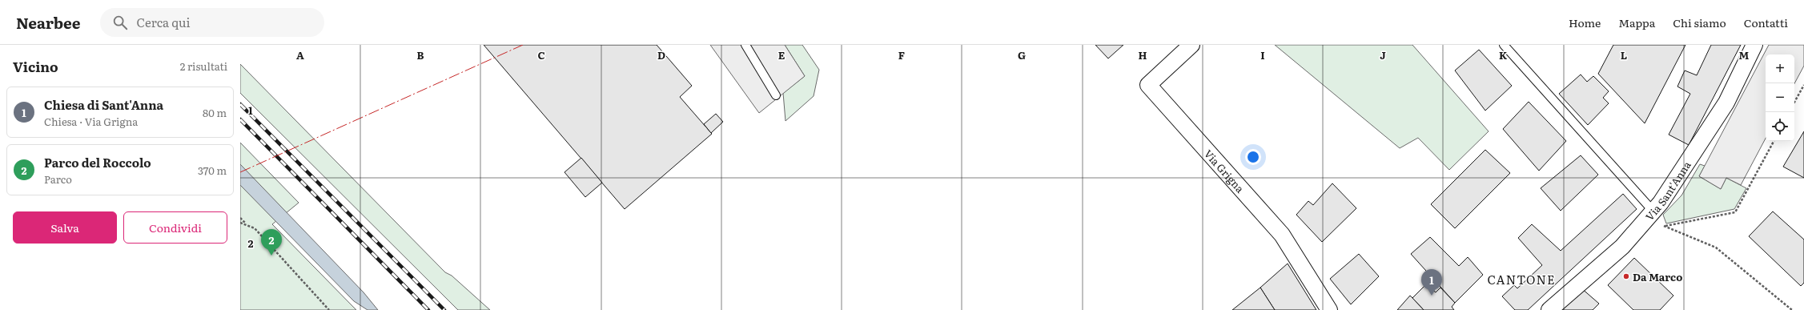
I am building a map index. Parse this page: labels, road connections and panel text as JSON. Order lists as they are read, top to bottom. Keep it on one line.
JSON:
{"streets":{"street":["Via Grigna","Via Sant'Anna"]},"districts":["CANTONE"],"places":["Da Marco"],"page":{"header":"Nearbee","search":"Cerca qui","nav":["Home","Mappa","Chi siamo","Contatti"],"heading":["Vicino","2 risultati"],"map_buttons":["+","−"],"list":[{"mark":"1","name":"Chiesa di Sant'Anna","note":"Chiesa · Via Grigna","value":"80 m"},{"mark":"2","name":"Parco del Roccolo","note":"Parco","value":"370 m"}],"buttons":["Salva","Condividi"],"pins":["2","1"]},"grid":{"columns":["A","B","C","D","E","F","G","H","I","J","K","L","M"],"rows":["1","2"]}}
